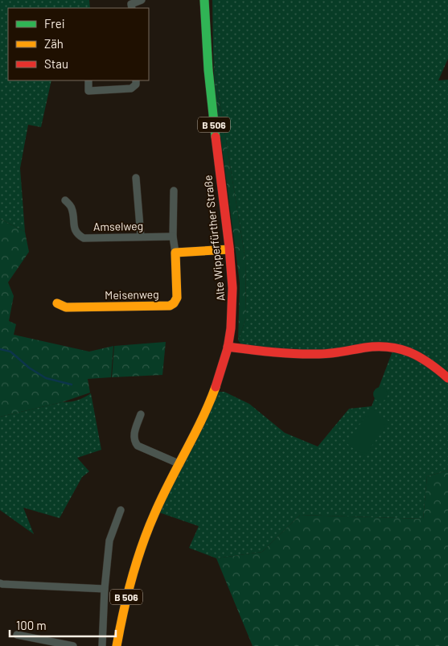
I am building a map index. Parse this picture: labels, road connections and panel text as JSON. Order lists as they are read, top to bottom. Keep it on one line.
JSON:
{"streets":{"main road":["B 506","Alte Wipperfürther Straße","Meisenweg"],"street":["Amselweg"]},"legend":["Frei","Zäh","Stau"],"scale_bar":"100 m"}
